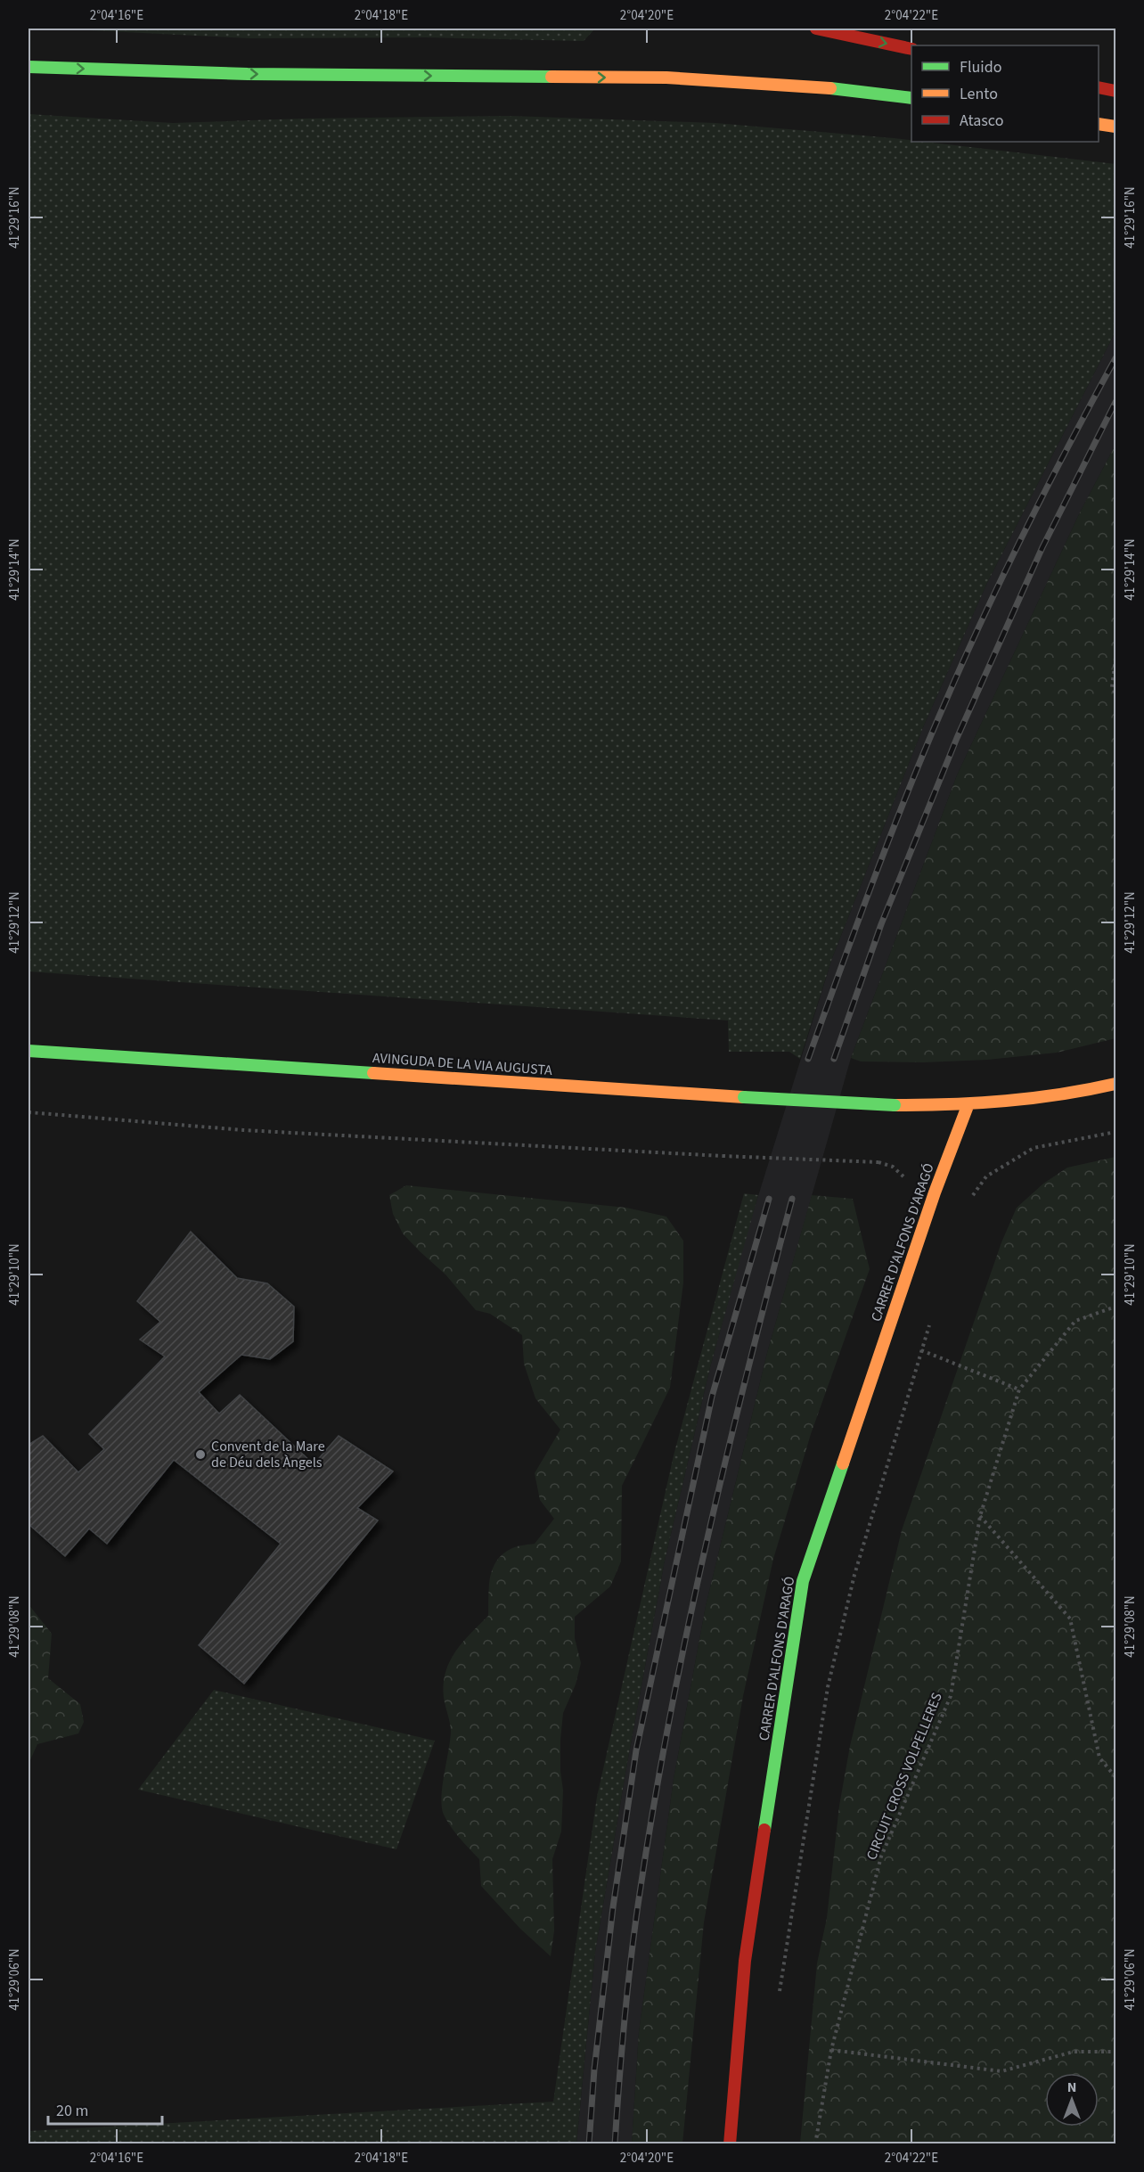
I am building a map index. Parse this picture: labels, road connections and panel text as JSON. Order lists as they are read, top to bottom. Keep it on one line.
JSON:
{"streets":{"main road":["AVINGUDA DE LA VIA AUGUSTA","CARRER D'ALFONS D'ARAGÓ"],"path":["CIRCUIT CROSS VOLPELLERES"]},"crossings":[["AVINGUDA DE LA VIA AUGUSTA","CARRER D'ALFONS D'ARAGÓ"]],"places":["Convent de la Mare de Déu dels Àngels"],"legend":["Fluido","Lento","Atasco"],"scale_bar":"20 m","north":"top","coordinates":["2°04'16\"E","2°04'18\"E","2°04'20\"E","2°04'22\"E","41°29'16\"N","41°29'14\"N","41°29'12\"N","41°29'10\"N","41°29'08\"N","41°29'06\"N"]}
